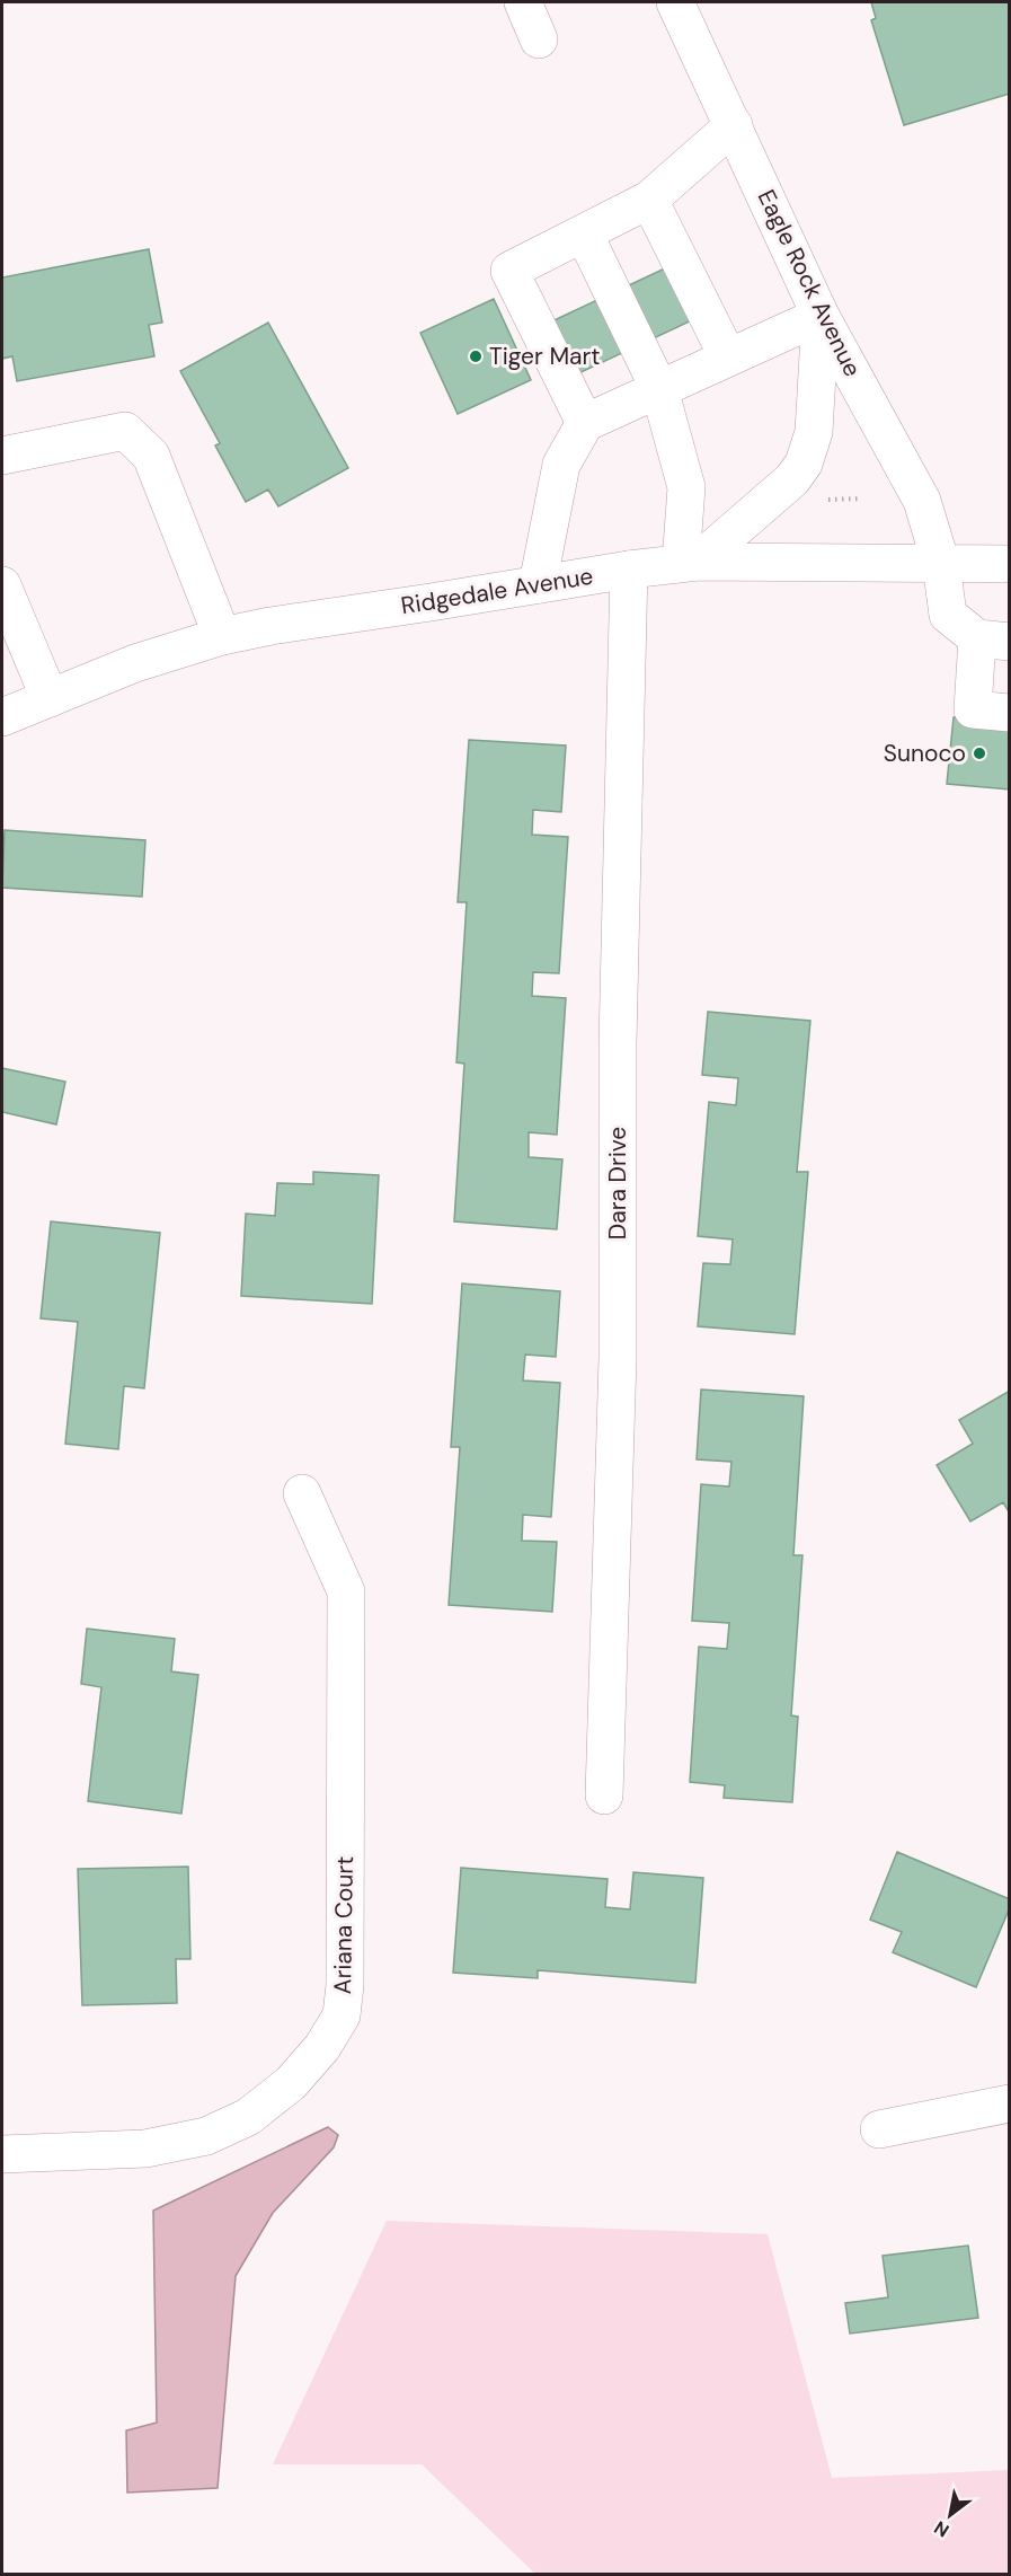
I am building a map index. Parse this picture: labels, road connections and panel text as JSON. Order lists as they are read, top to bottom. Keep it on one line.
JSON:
{"streets":{"street":["Eagle Rock Avenue","Ridgedale Avenue","Dara Drive","Ariana Court"]},"crossings":[["Eagle Rock Avenue","Ridgedale Avenue"],["Ridgedale Avenue","Dara Drive"]],"places":["Tiger Mart","Sunoco"],"north":"bottom left"}
